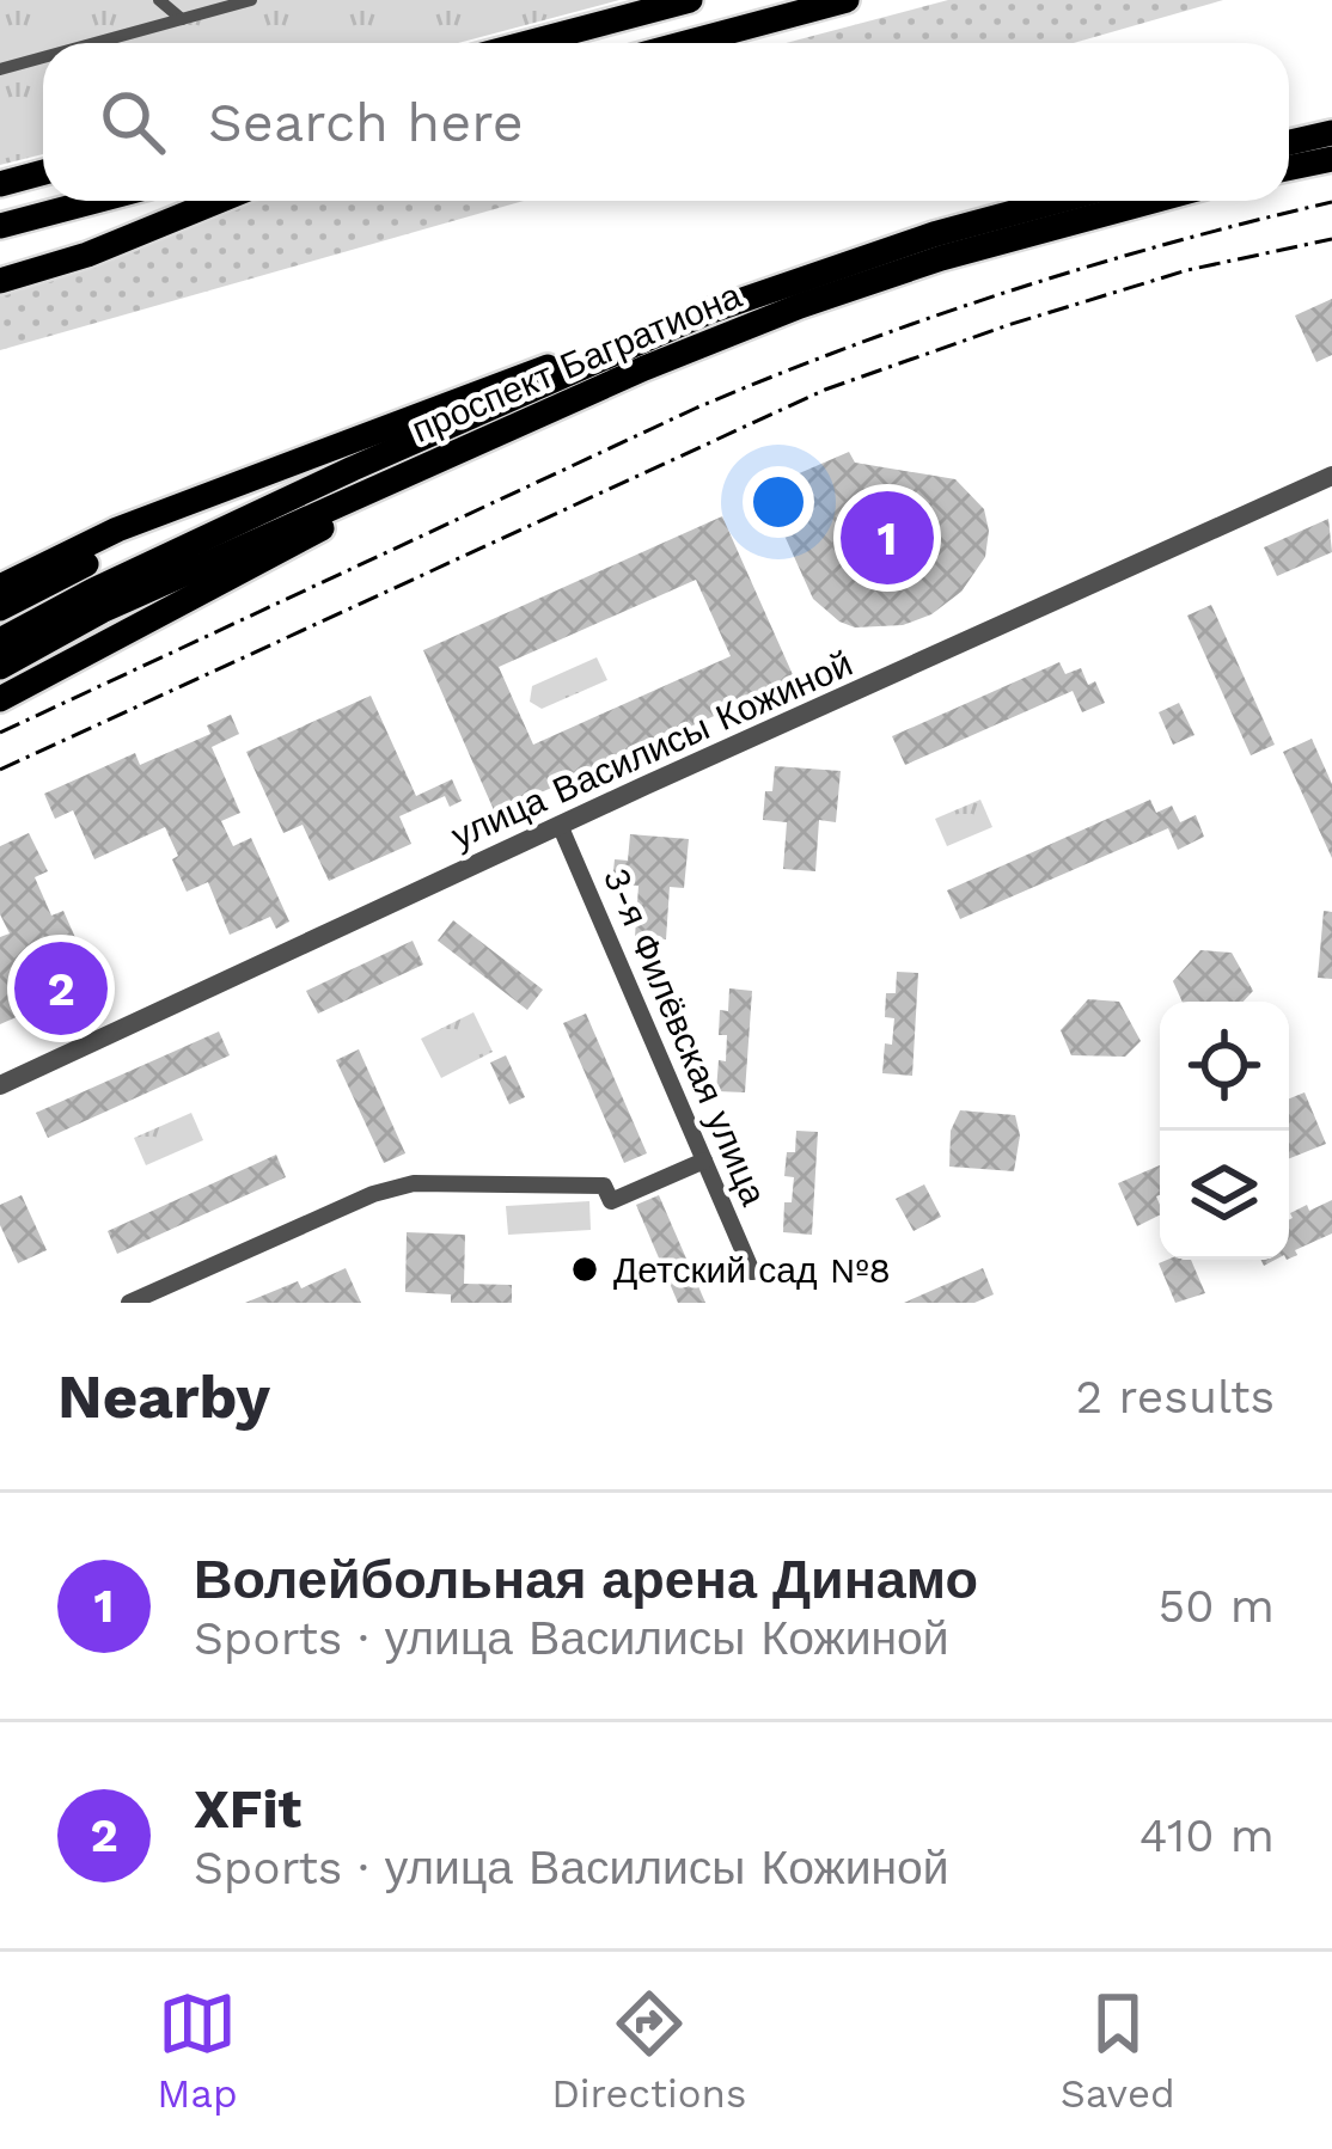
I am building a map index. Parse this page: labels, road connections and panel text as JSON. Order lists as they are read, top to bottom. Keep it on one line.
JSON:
{"streets":{"main road":["проспект Багратиона"],"street":["улица Василисы Кожиной","3-я Филёвская улица"]},"crossings":[["улица Василисы Кожиной","3-я Филёвская улица"]],"places":["Детский сад №8"],"page":{"search":"Search here","pins":["1","2"],"heading":["Nearby","2 results"],"list":[{"mark":"1","name":"Волейбольная арена Динамо","note":"Sports · улица Василисы Кожиной","value":"50 m"},{"mark":"2","name":"XFit","note":"Sports · улица Василисы Кожиной","value":"410 m"}],"nav":["Map","Directions","Saved"]}}
